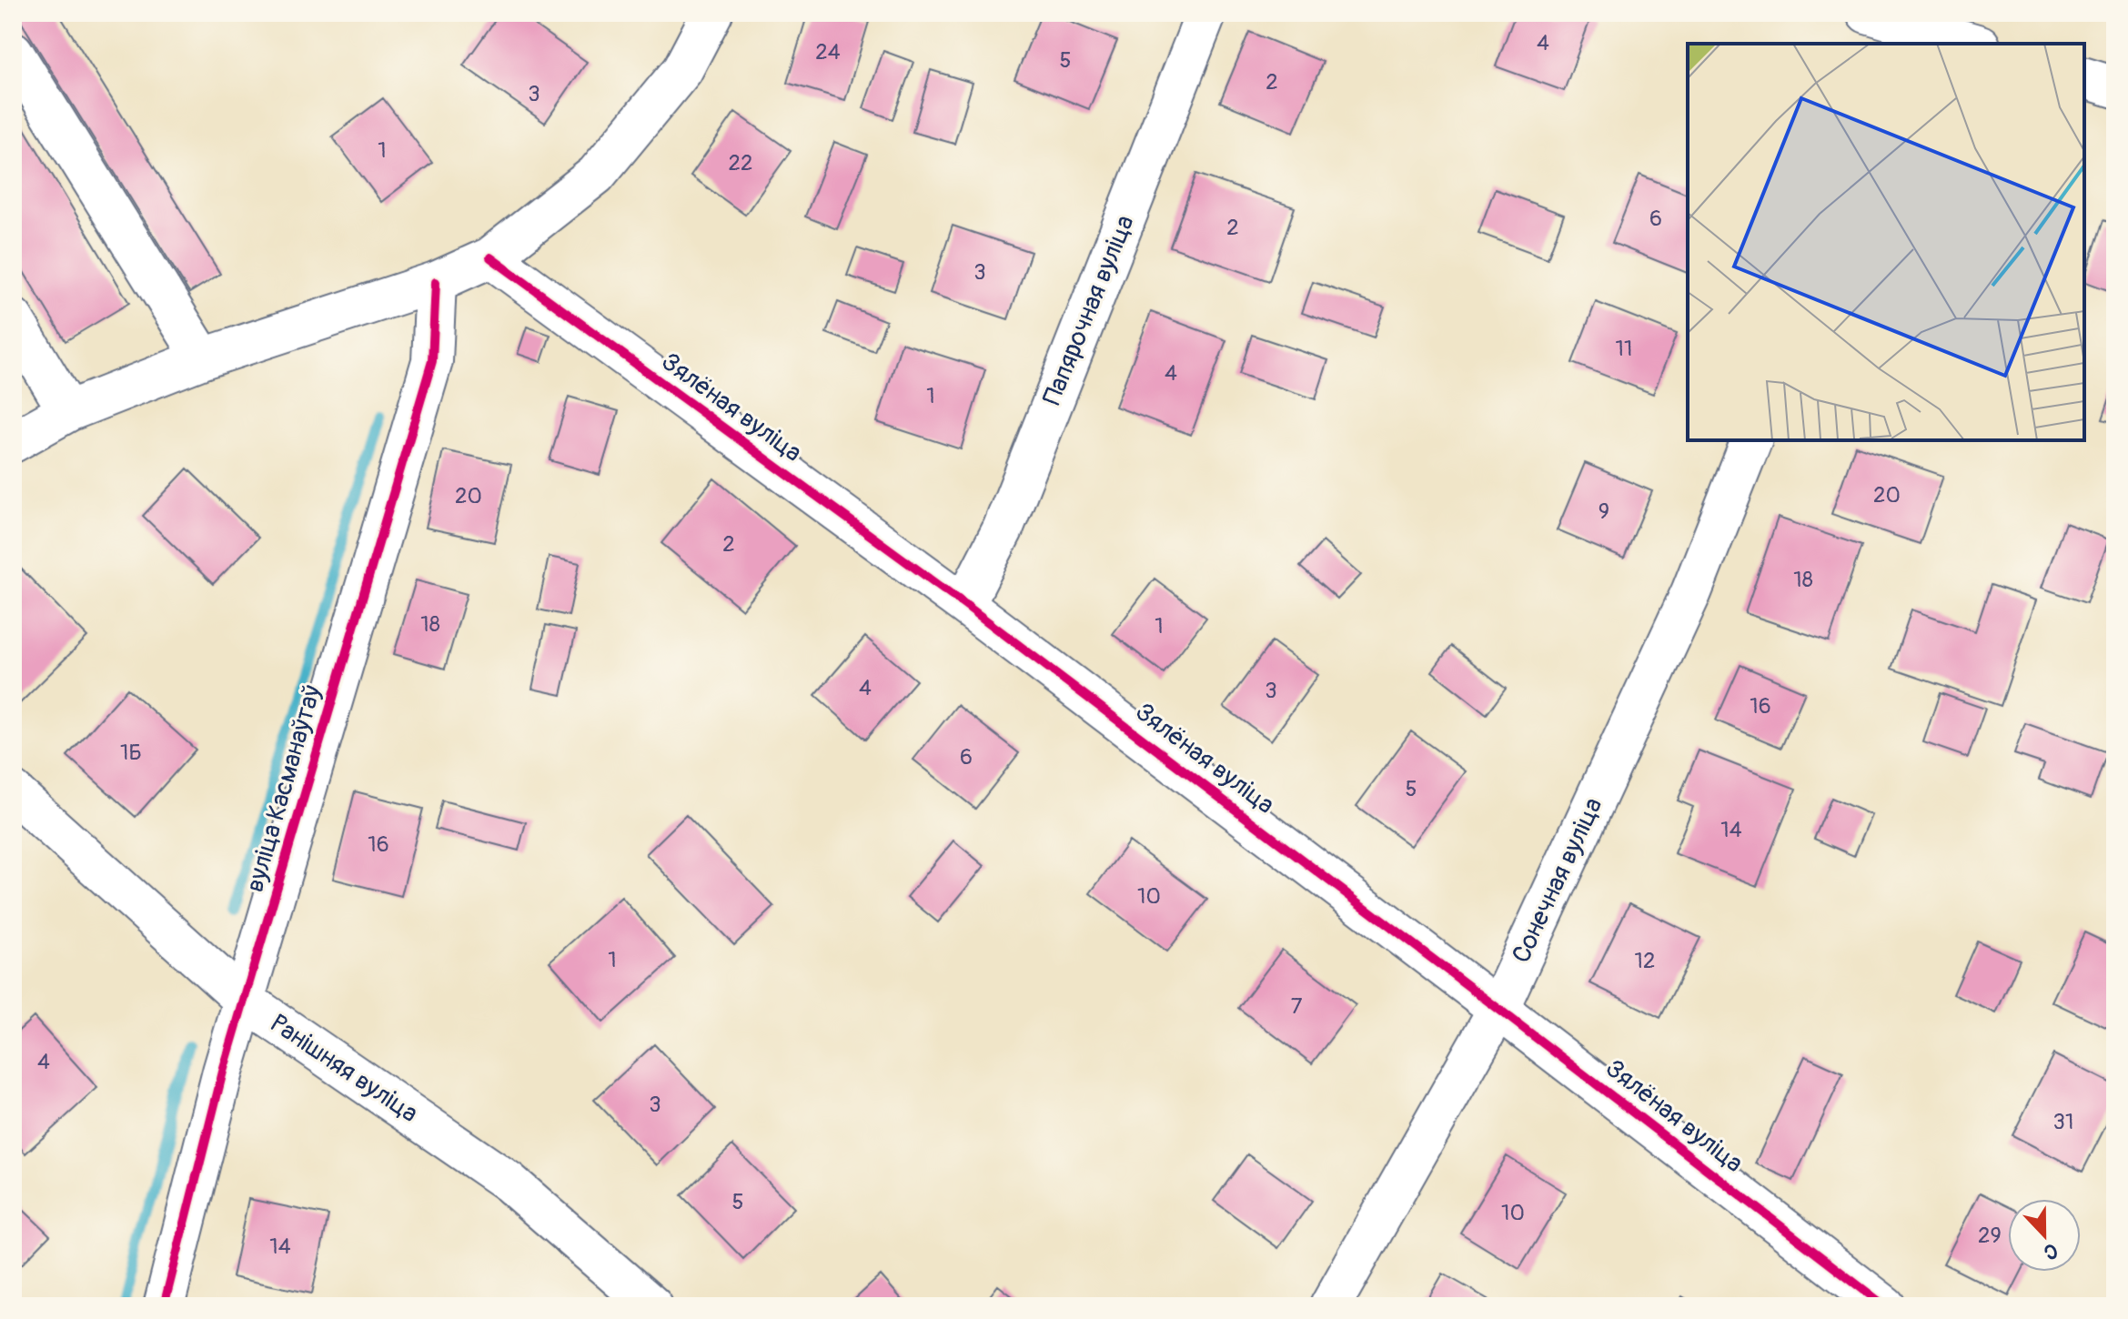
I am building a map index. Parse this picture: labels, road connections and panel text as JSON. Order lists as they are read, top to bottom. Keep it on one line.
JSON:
{"streets":{"street":["Папярочная вуліца","Зялёная вуліца","вуліца Касманаўтаў","Сонечная вуліца","Ранішняя вуліца"]},"crossings":[["Папярочная вуліца","Зялёная вуліца"],["Зялёная вуліца","Сонечная вуліца"],["вуліца Касманаўтаў","Ранішняя вуліца"]],"house_numbers":["4","24","5","2","3","1","22","6","2","3","11","4","1","20","20","9","2","18","18","1","4","3","16","1Б","6","5","14","16","10","1","12","7","4","3","31","5","10","29","14"],"north":"bottom"}
